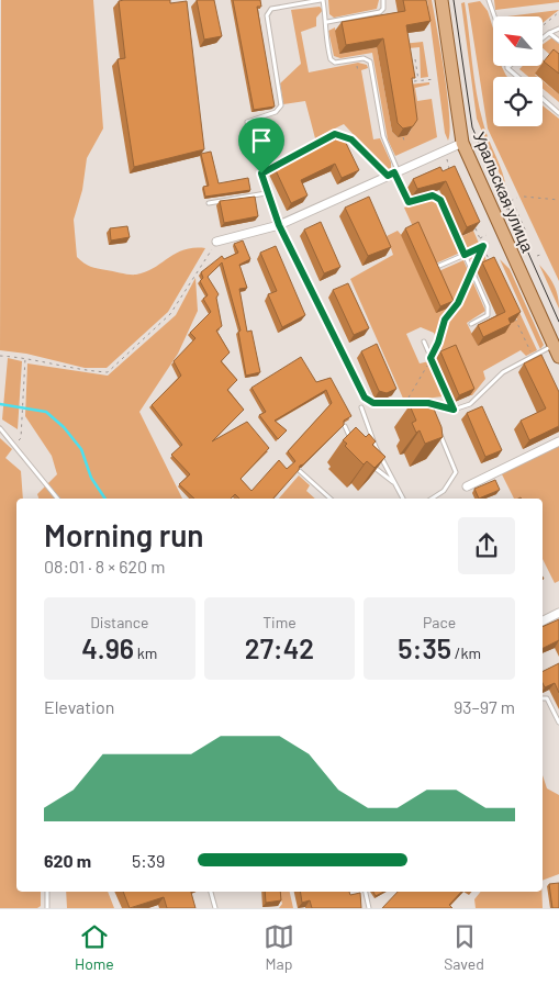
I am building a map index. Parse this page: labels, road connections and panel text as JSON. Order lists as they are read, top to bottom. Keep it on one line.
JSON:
{"streets":{"main road":["Уральская улица"]},"north":"top left","page":{"heading":["Morning run","08:01 · 8 × 620 m"],"stats":[["Distance","4.96 km"],["Time","27:42"],["Pace","5:35 /km"]],"chart":["Elevation","93–97 m"],"list":[{"name":"620 m","note":"5:39"}],"tabs":["Home","Map","Saved"]}}
